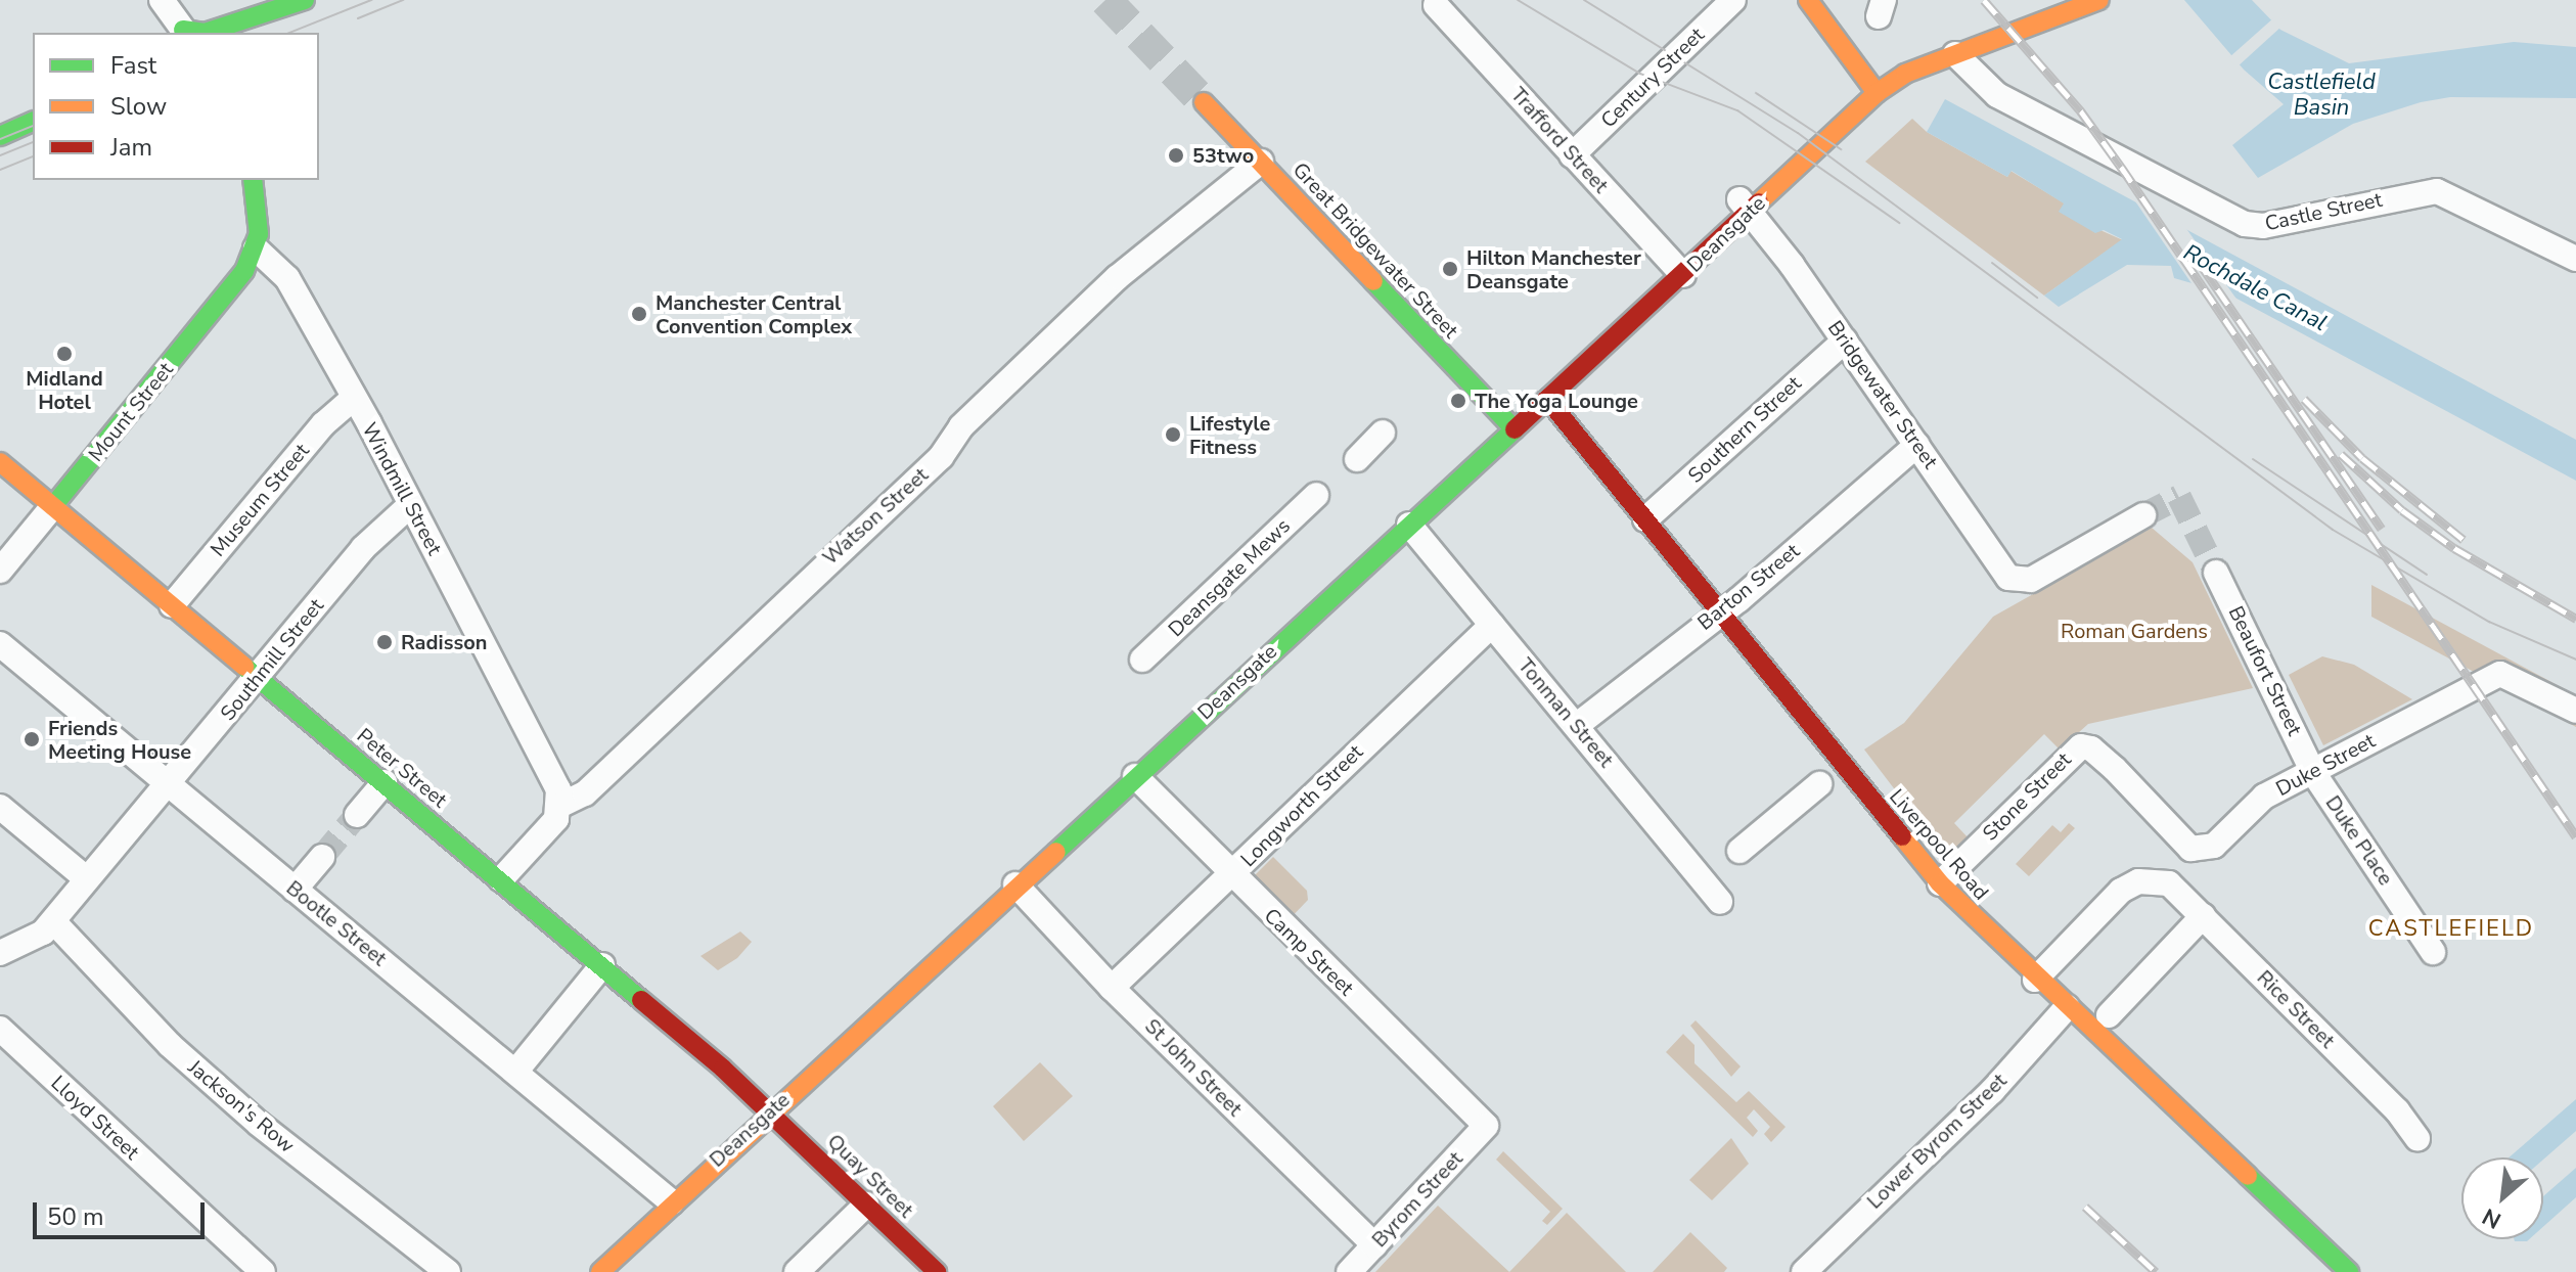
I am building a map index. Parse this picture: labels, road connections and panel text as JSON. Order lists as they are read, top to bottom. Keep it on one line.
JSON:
{"streets":{"main road":["Deansgate","Great Bridgewater Street","Mount Street","Peter Street","Liverpool Road","Quay Street"],"street":["Century Street","Trafford Street","Castle Street","Bridgewater Street","Southern Street","Windmill Street","Museum Street","Watson Street","Deansgate Mews","Barton Street","Southmill Street","Beaufort Street","Tonman Street","Duke Street","Stone Street","Longworth Street","Duke Place","Bootle Street","Camp Street","Rice Street","St John Street","Jackson's Row","Lloyd Street","Lower Byrom Street","Byrom Street"]},"crossings":[["Century Street","Trafford Street"],["Trafford Street","Deansgate"],["Castle Street","Deansgate"],["Deansgate","Great Bridgewater Street"],["Deansgate","Bridgewater Street"],["Deansgate","Tonman Street"],["Deansgate","Peter Street"],["Deansgate","Liverpool Road"],["Deansgate","Bootle Street"],["Deansgate","Camp Street"],["Deansgate","St John Street"],["Deansgate","Quay Street"],["Great Bridgewater Street","Watson Street"],["Bridgewater Street","Southern Street"],["Bridgewater Street","Barton Street"],["Mount Street","Windmill Street"],["Mount Street","Peter Street"],["Southern Street","Liverpool Road"],["Windmill Street","Museum Street"],["Windmill Street","Watson Street"],["Windmill Street","Southmill Street"],["Museum Street","Peter Street"],["Watson Street","Peter Street"],["Barton Street","Tonman Street"],["Barton Street","Liverpool Road"],["Southmill Street","Peter Street"],["Southmill Street","Bootle Street"],["Southmill Street","Jackson's Row"],["Beaufort Street","Duke Street"],["Beaufort Street","Duke Place"],["Tonman Street","Longworth Street"],["Duke Street","Stone Street"],["Duke Street","Duke Place"],["Peter Street","Quay Street"],["Stone Street","Liverpool Road"],["Longworth Street","Camp Street"],["Longworth Street","St John Street"],["Liverpool Road","Lower Byrom Street"],["Camp Street","Byrom Street"],["St John Street","Byrom Street"]],"districts":["CASTLEFIELD"],"water":["Castlefield Basin","Rochdale Canal"],"parks":["Roman Gardens"],"places":["53two","Hilton Manchester Deansgate","Manchester Central Convention Complex","Midland Hotel","The Yoga Lounge","Lifestyle Fitness","Radisson","Friends Meeting House"],"legend":["Fast","Slow","Jam"],"scale_bar":"50 m","north":"bottom left"}
